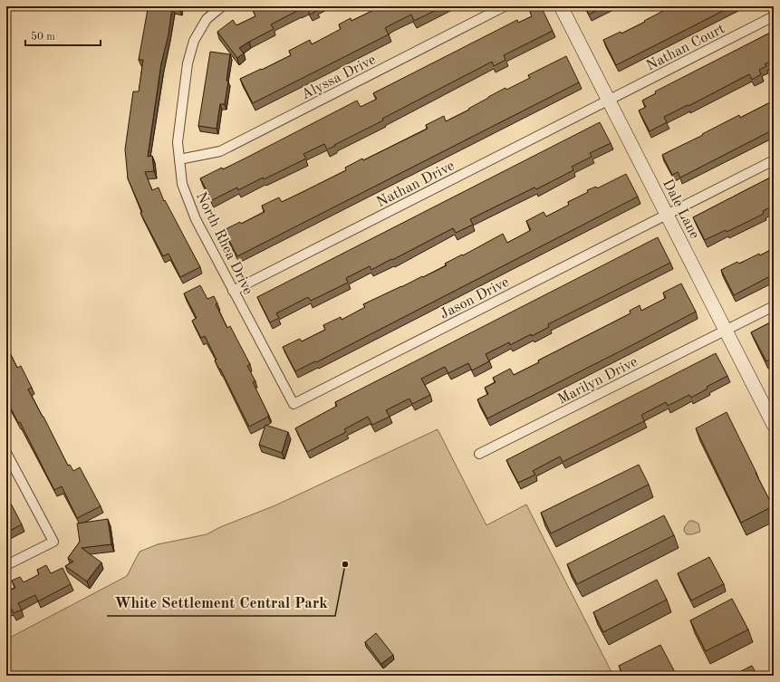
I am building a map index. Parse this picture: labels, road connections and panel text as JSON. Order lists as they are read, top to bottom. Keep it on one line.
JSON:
{"streets":{"street":["Nathan Court","Alyssa Drive","Nathan Drive","Dale Lane","North Rhea Drive","Jason Drive","Marilyn Drive"]},"crossings":[["Nathan Court","Nathan Drive"],["Nathan Court","Dale Lane"],["Alyssa Drive","North Rhea Drive"],["Nathan Drive","Dale Lane"],["Nathan Drive","North Rhea Drive"],["Dale Lane","Jason Drive"],["Dale Lane","Marilyn Drive"],["North Rhea Drive","Jason Drive"]],"places":["White Settlement Central Park"],"scale_bar":"50 m"}
